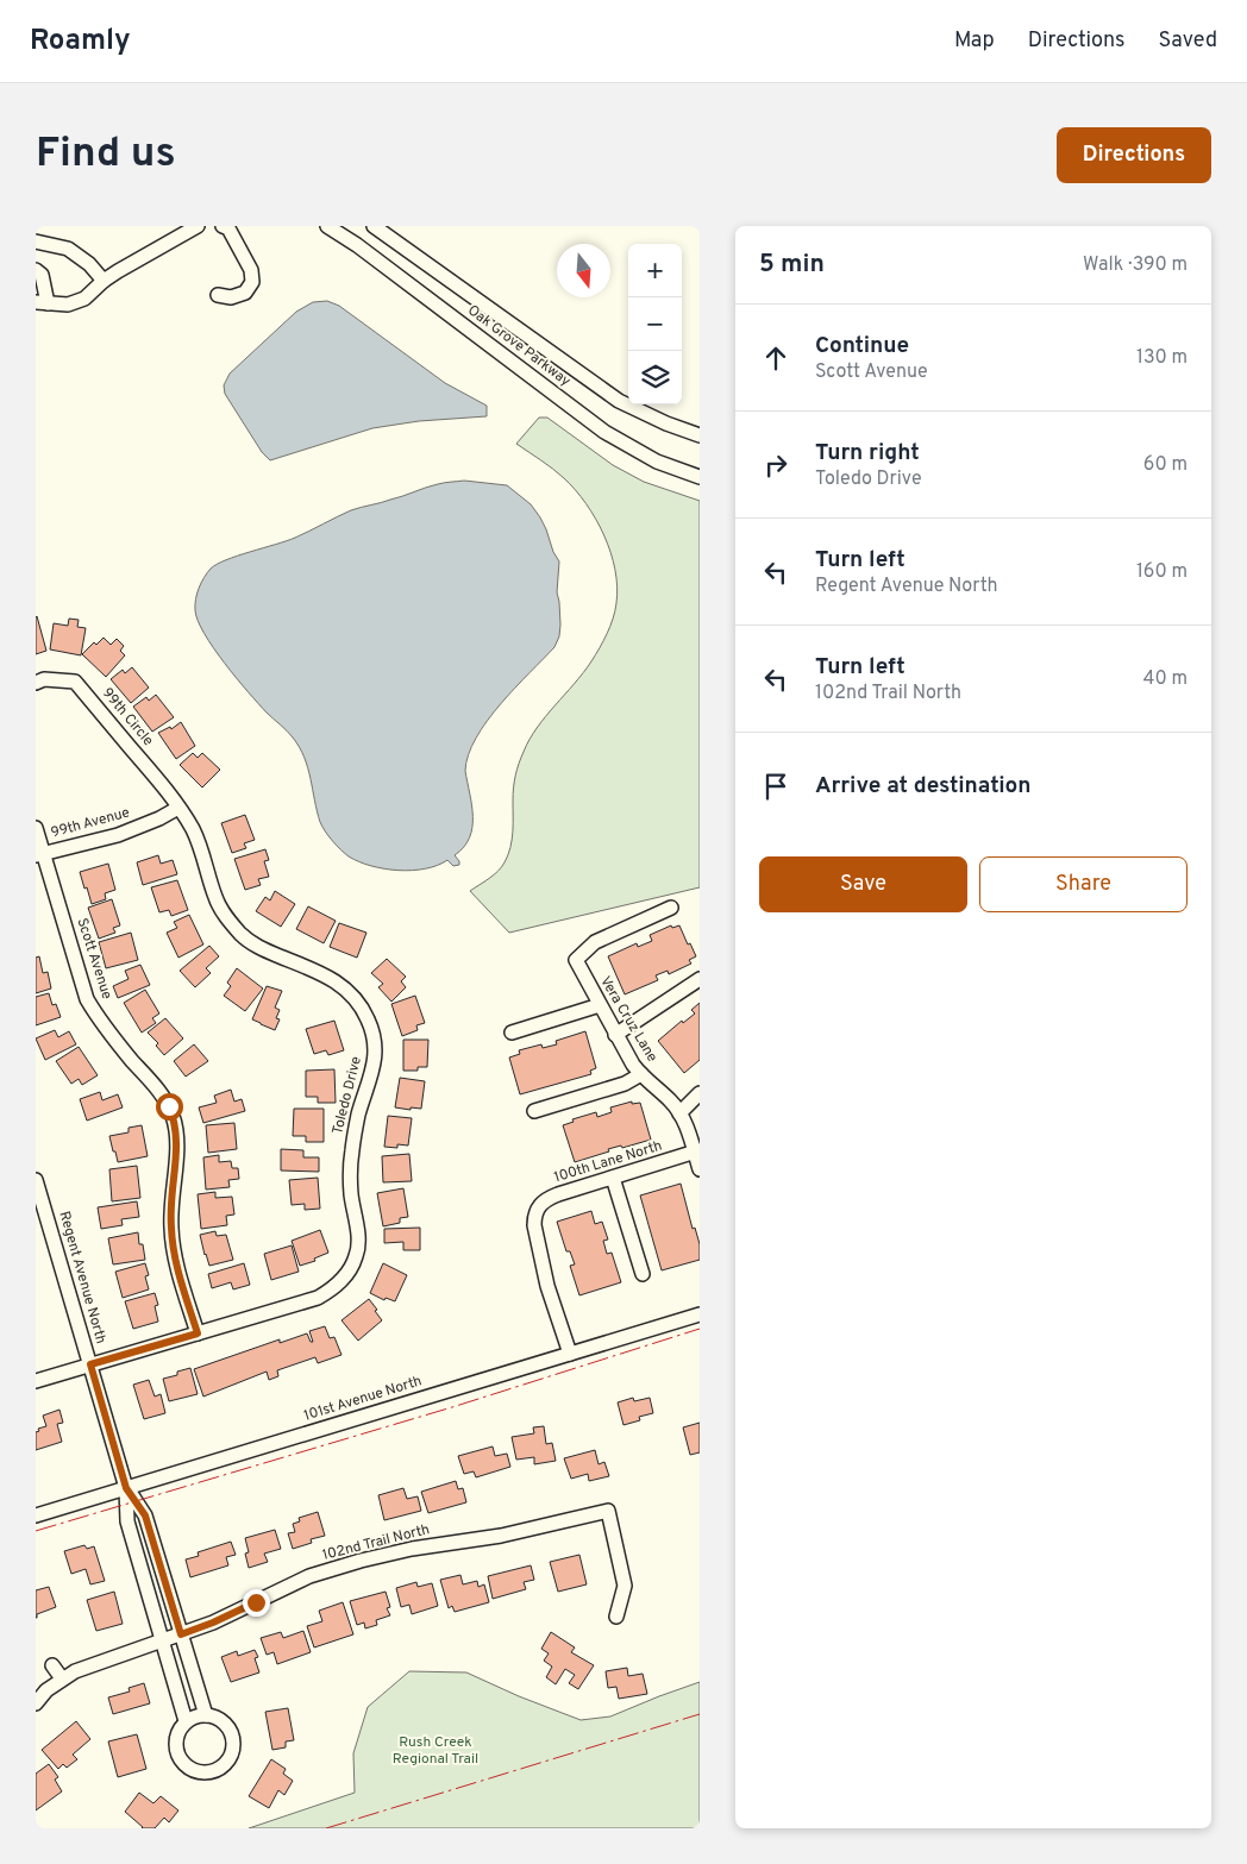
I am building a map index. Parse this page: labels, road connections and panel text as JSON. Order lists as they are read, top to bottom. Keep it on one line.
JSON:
{"streets":{"street":["Oak Grove Parkway","99th Circle","99th Avenue","Scott Avenue","Vera Cruz Lane","Toledo Drive","100th Lane North","Regent Avenue North","101st Avenue North","102nd Trail North"]},"crossings":[["99th Circle","99th Avenue"],["99th Circle","Toledo Drive"],["99th Avenue","Scott Avenue"],["99th Avenue","Toledo Drive"],["Scott Avenue","Toledo Drive"],["Vera Cruz Lane","100th Lane North"],["Toledo Drive","Regent Avenue North"],["100th Lane North","101st Avenue North"],["Regent Avenue North","101st Avenue North"],["Regent Avenue North","102nd Trail North"]],"parks":["Rush Creek Regional Trail"],"north":"bottom","page":{"header":"Roamly","nav":["Map","Directions","Saved"],"buttons":["Directions",["Save","Share"]],"title":"Find us","heading":["5 min","Walk · 390 m"],"map_buttons":["+","−"],"list":[["Continue","Scott Avenue","130 m"],["Turn right","Toledo Drive","60 m"],["Turn left","Regent Avenue North","160 m"],["Turn left","102nd Trail North","40 m"],"Arrive at destination"]}}
